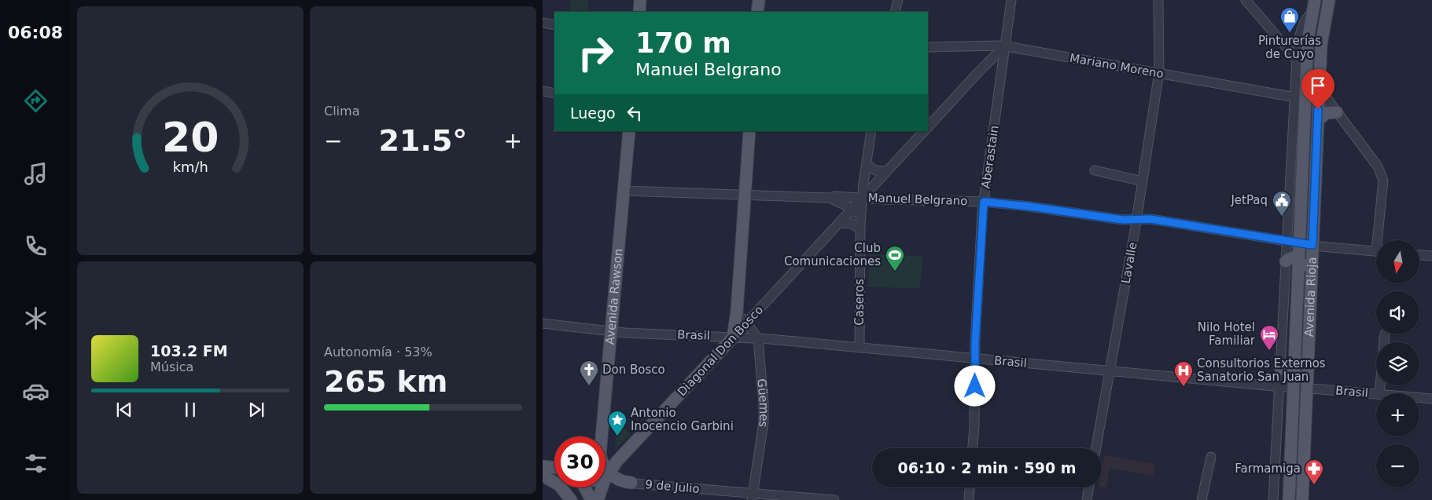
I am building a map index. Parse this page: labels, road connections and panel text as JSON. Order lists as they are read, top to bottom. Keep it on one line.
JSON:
{"streets":{"main road":["Avenida Rawson","Avenida Rioja","Diagonal Don Bosco"],"street":["Mariano Moreno","Aberastain","Manuel Belgrano","Lavalle","Caseros","Brasil","Güemes","9 de Julio"]},"crossings":[["Mariano Moreno","Aberastain"],["Mariano Moreno","Lavalle"],["Mariano Moreno","Avenida Rioja"],["Aberastain","Manuel Belgrano"],["Aberastain","Brasil"],["Manuel Belgrano","Lavalle"],["Manuel Belgrano","Avenida Rawson"],["Manuel Belgrano","Avenida Rioja"],["Manuel Belgrano","Caseros"],["Manuel Belgrano","Diagonal Don Bosco"],["Lavalle","Brasil"],["Avenida Rawson","Brasil"],["Avenida Rioja","Brasil"],["Caseros","Brasil"],["Caseros","Diagonal Don Bosco"],["Brasil","Diagonal Don Bosco"],["Brasil","Güemes"],["Güemes","9 de Julio"]],"places":{"shop":["Pinturerías de Cuyo"],"public building":["JetPaq"],"sports":["Club Comunicaciones"],"hotel":["Nilo Hotel Familiar"],"church":["Don Bosco"],"hospital":["Consultorios Externos Sanatorio San Juan"],"place":["Antonio Inocencio Garbini"],"pharmacy":["Farmamiga"]},"north":"bottom","page":{"tabs":"06:08","tile":["Clima",["Autonomía · 53%","265 km"]],"turn":["170 m","Manuel Belgrano"],"then":"Luego","heat":["−","21.5°","+"],"map_buttons":["+","−"],"song":["103.2 FM","Música"],"limit":"30","trip":"06:10 · 2 min · 590 m","gauge":["20","km/h"]}}
